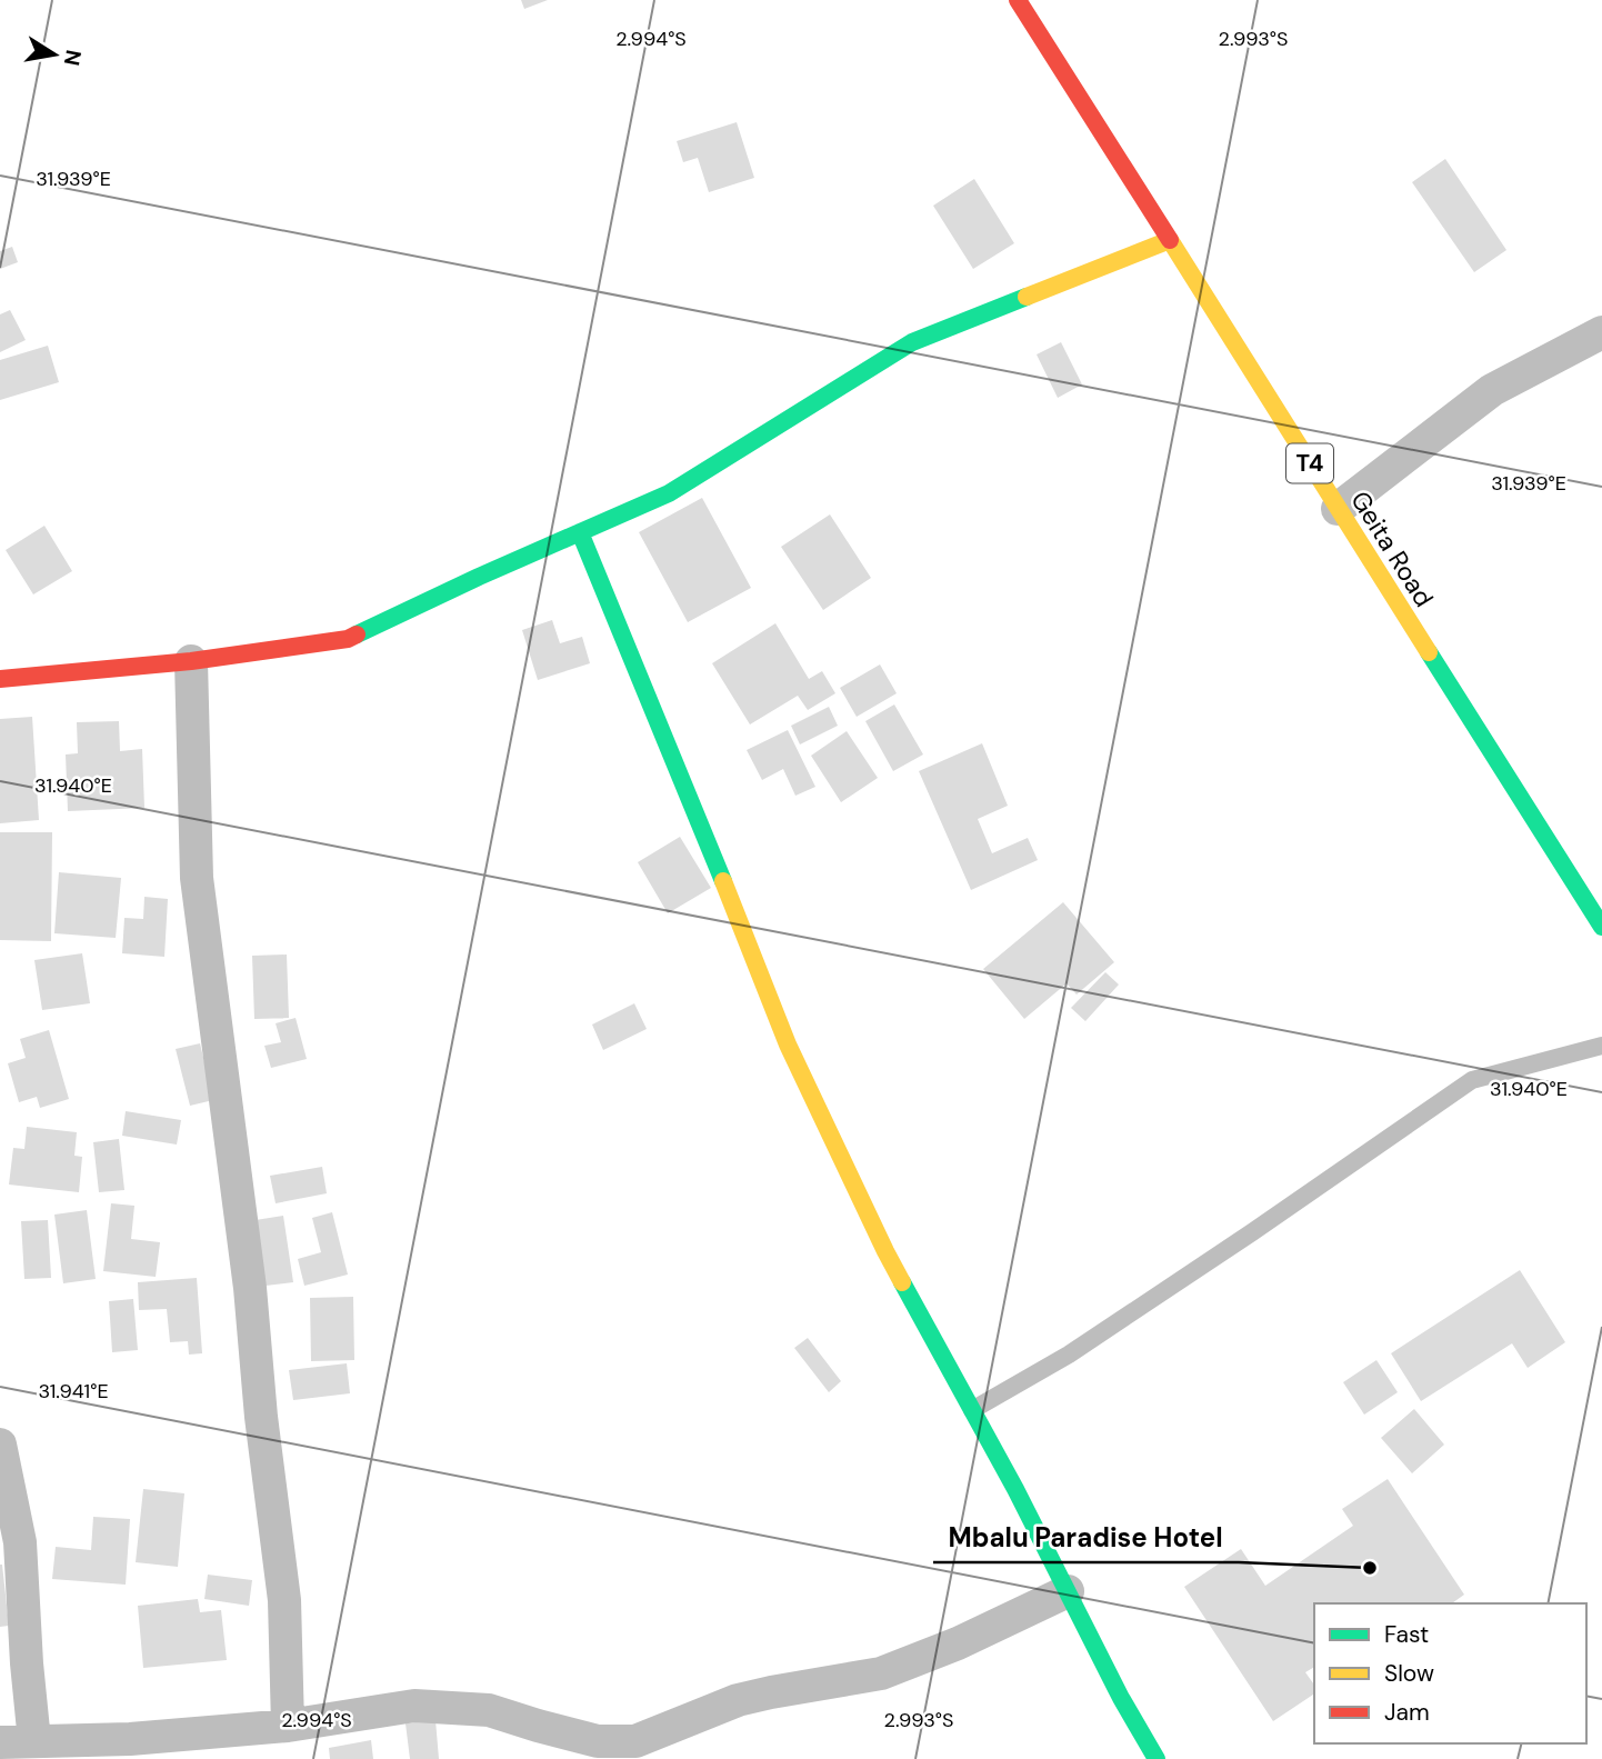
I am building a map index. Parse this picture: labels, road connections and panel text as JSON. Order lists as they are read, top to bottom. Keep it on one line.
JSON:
{"streets":{"main road":["T4","Geita Road"]},"places":["Mbalu Paradise Hotel"],"legend":["Fast","Slow","Jam"],"north":"right","coordinates":["2.994°S","2.993°S","31.939°E","31.940°E","31.941°E"]}
